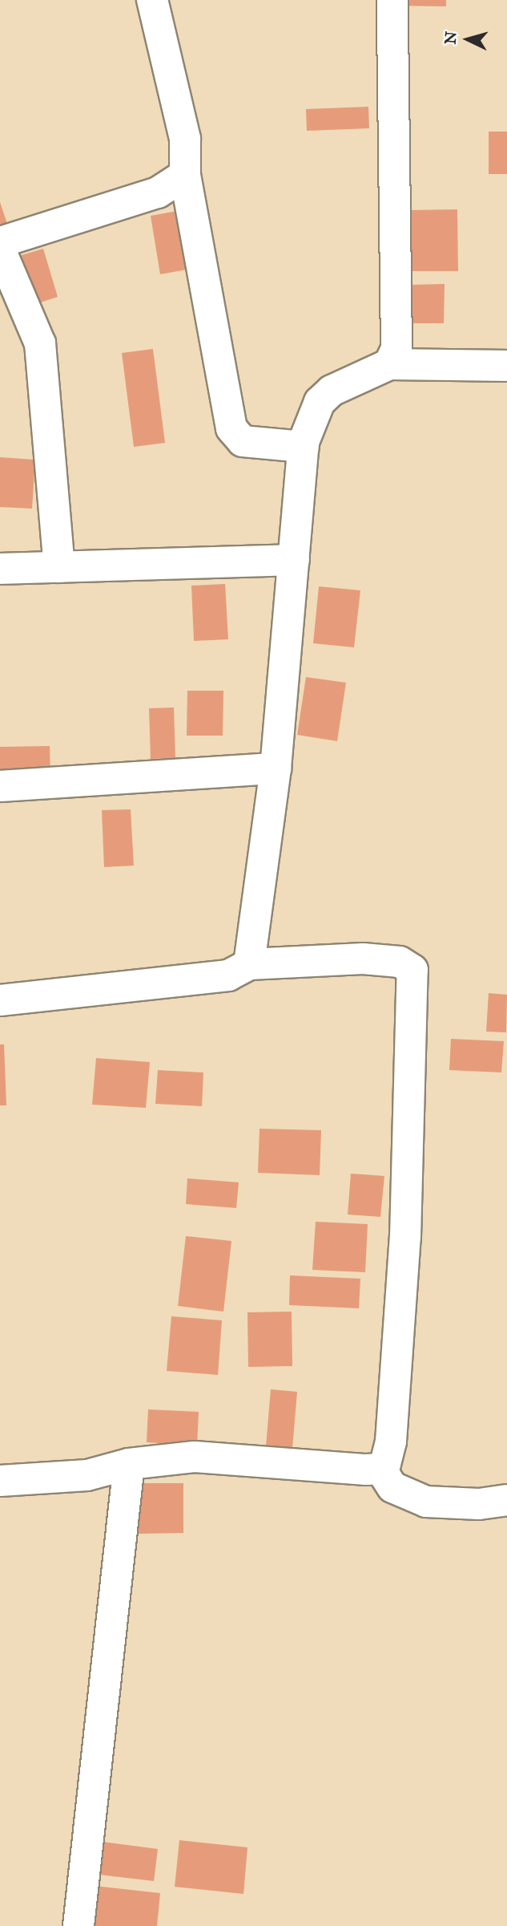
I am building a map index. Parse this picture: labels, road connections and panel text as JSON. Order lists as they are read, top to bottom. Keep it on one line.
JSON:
{"north":"left"}
